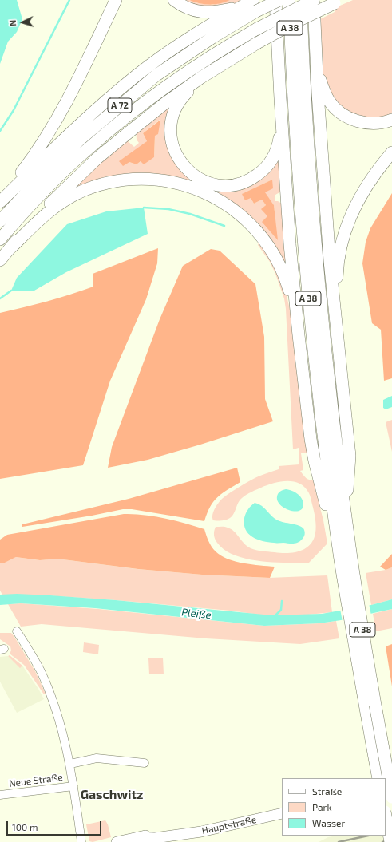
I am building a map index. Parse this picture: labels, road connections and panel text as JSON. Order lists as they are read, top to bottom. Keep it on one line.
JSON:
{"streets":{"highway":["A 38","A 72"],"main road":["Hauptstraße"],"street":["Neue Straße"]},"districts":["Gaschwitz"],"water":["Pleiße"],"legend":["Straße","Park","Wasser"],"scale_bar":"100 m","north":"left"}
